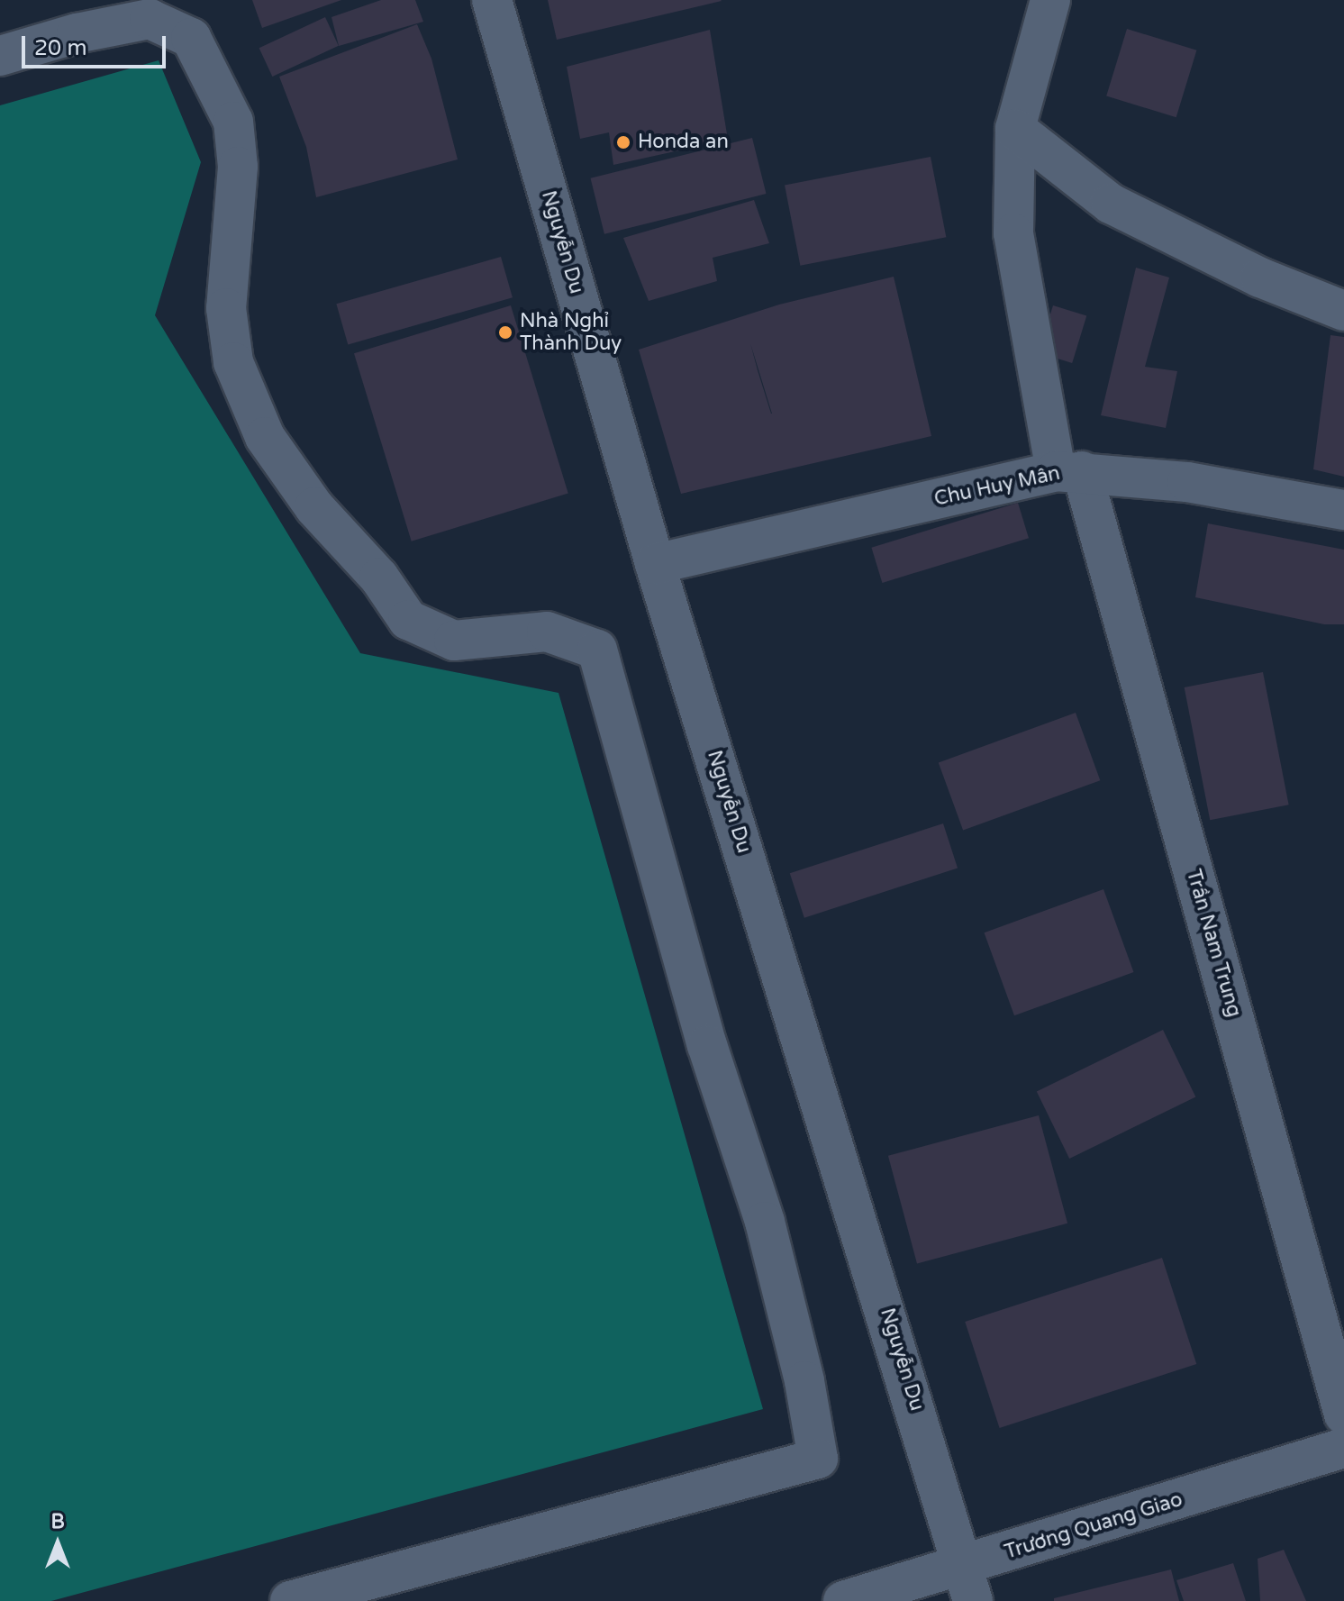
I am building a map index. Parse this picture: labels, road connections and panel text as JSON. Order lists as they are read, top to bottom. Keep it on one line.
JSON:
{"streets":{"street":["Nguyễn Du","Chu Huy Mân","Trần Nam Trung","Trương Quang Giao"]},"crossings":[["Nguyễn Du","Chu Huy Mân"],["Nguyễn Du","Trương Quang Giao"],["Chu Huy Mân","Trần Nam Trung"]],"places":["Honda an","Nhà Nghỉ Thành Duy"],"scale_bar":"20 m","north":"top"}
